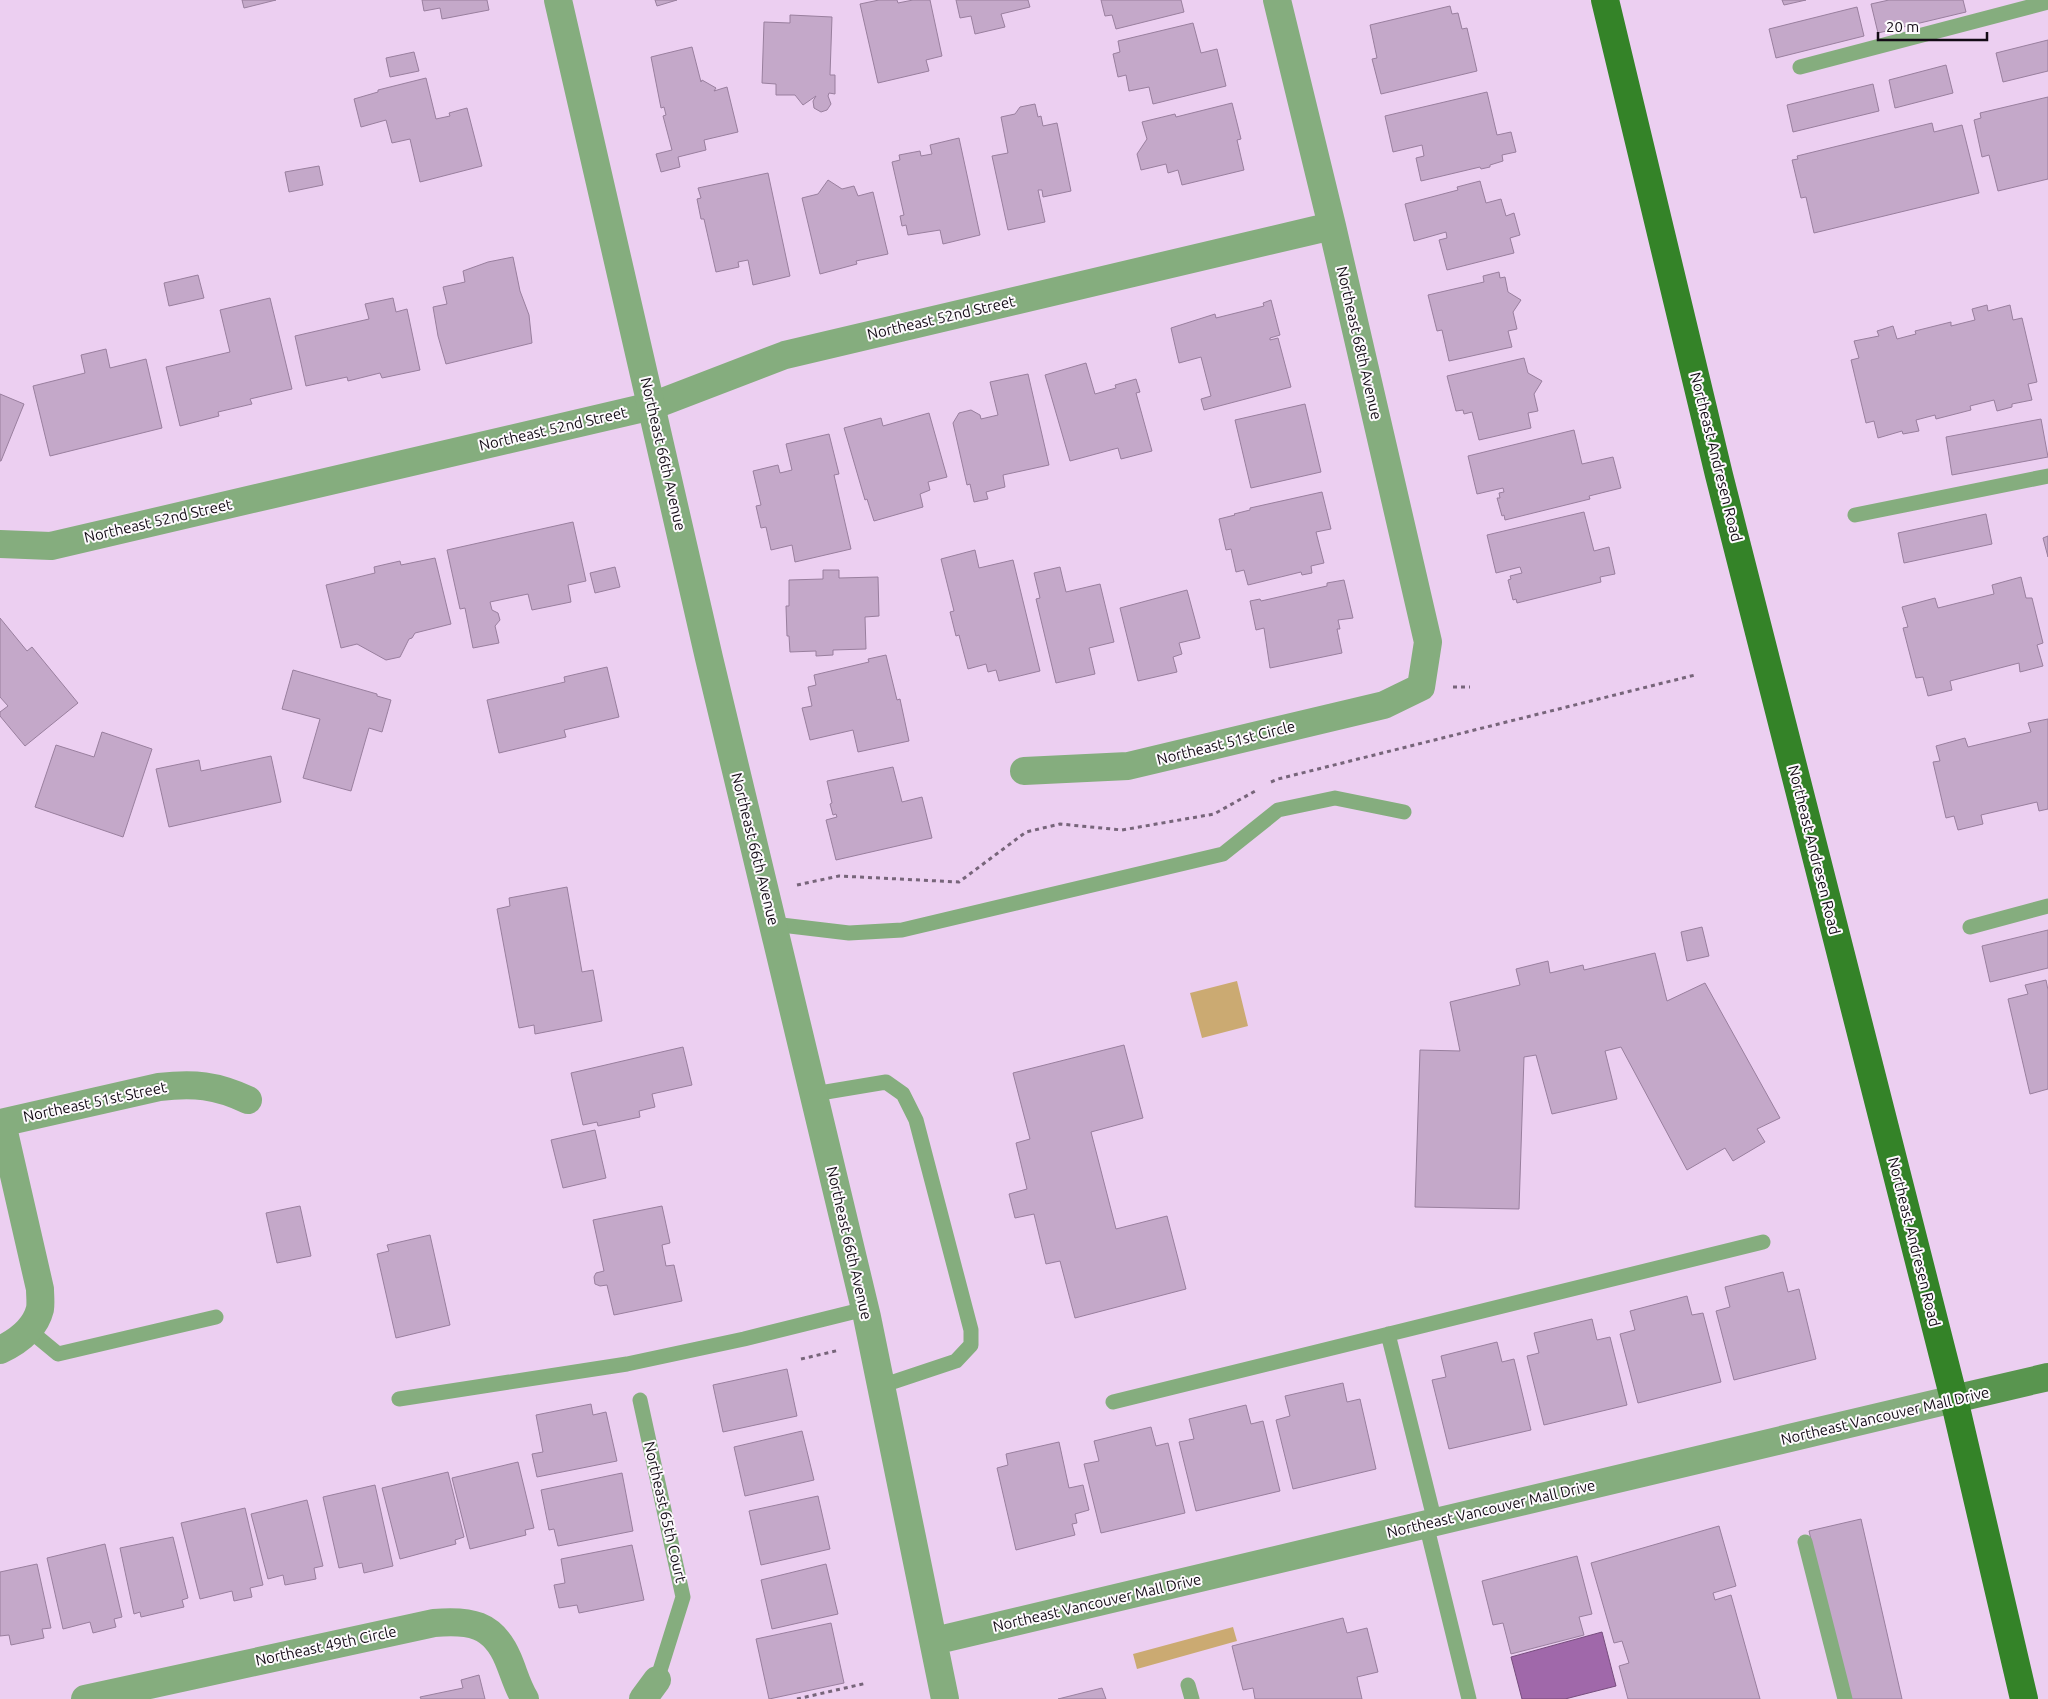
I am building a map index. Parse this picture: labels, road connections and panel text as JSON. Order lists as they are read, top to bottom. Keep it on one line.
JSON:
{"streets":{"main road":["Northeast Andresen Road","Northeast Vancouver Mall Drive"],"street":["Northeast 52nd Street","Northeast 68th Avenue","Northeast 66th Avenue","Northeast 51st Circle","Northeast 51st Street","Northeast 49th Circle"],"lane":["Northeast 65th Court"]},"crossings":[["Northeast 52nd Street","Northeast 68th Avenue"],["Northeast 52nd Street","Northeast 66th Avenue"],["Northeast 68th Avenue","Northeast 51st Circle"],["Northeast 66th Avenue","Northeast Vancouver Mall Drive"],["Northeast Andresen Road","Northeast Vancouver Mall Drive"]],"scale_bar":"20 m"}
